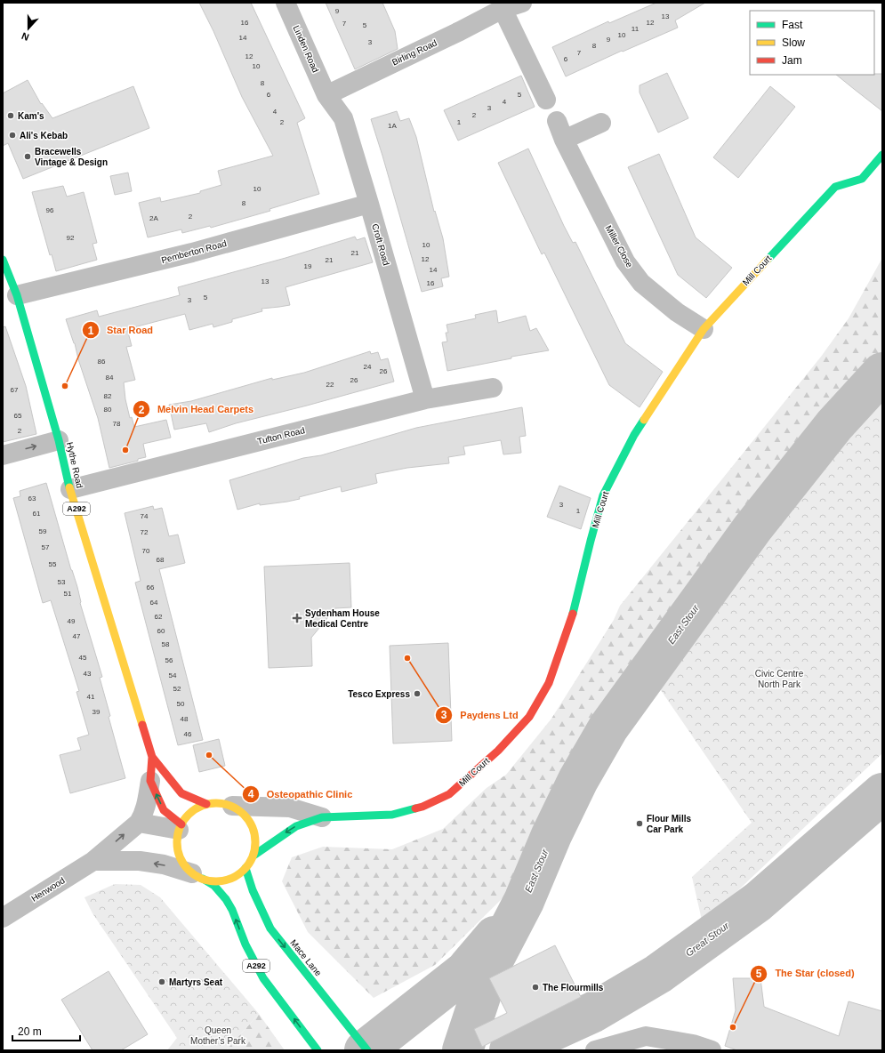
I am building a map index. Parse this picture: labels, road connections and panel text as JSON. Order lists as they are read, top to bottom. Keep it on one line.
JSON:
{"streets":{"main road":["Mill Court","Hythe Road","A292","Mace Lane"],"street":["Linden Road","Birling Road","Croft Road","Miller Close","Pemberton Road","Tufton Road","Henwood"]},"crossings":[["Linden Road","Birling Road"],["Linden Road","Croft Road"],["Birling Road","Croft Road"],["Croft Road","Pemberton Road"],["Croft Road","Tufton Road"],["Miller Close","Mill Court"],["Pemberton Road","Hythe Road"],["Mill Court","Hythe Road"],["Mill Court","A292"],["Mill Court","Mace Lane"],["Tufton Road","Hythe Road"],["Hythe Road","A292"],["Hythe Road","Henwood"],["Hythe Road","Mace Lane"],["A292","Mace Lane"]],"water":["East Stour","Great Stour"],"parks":["Civic Centre North Park","Queen Mother’s Park"],"places":{"other":["Kam's","Ali's Kebab","Bracewells Vintage & Design","Star Road","Melvin Head Carpets","Paydens Ltd","Tesco Express","Osteopathic Clinic","Flour Mills Car Park","Martyrs Seat","The Flourmills","The Star (closed)"],"health":["Sydenham House Medical Centre"]},"house_numbers":["9","13","16","12","7","5","11","10","14","9","3","8","7","12","6","10","8","6","5","4","3","4","2","2","1","1A","10","8","96","2","2A","92","10","21","12","21","19","14","13","16","5","3","86","24","26","84","26","22","67","82","80","65","78","2","63","3","1","61","74","59","72","57","70","68","55","53","66","51","64","62","49","60","47","58","45","56","43","54","52","41","50","39","48","46"],"legend":["Fast","Slow","Jam"],"scale_bar":"20 m","north":"bottom"}
